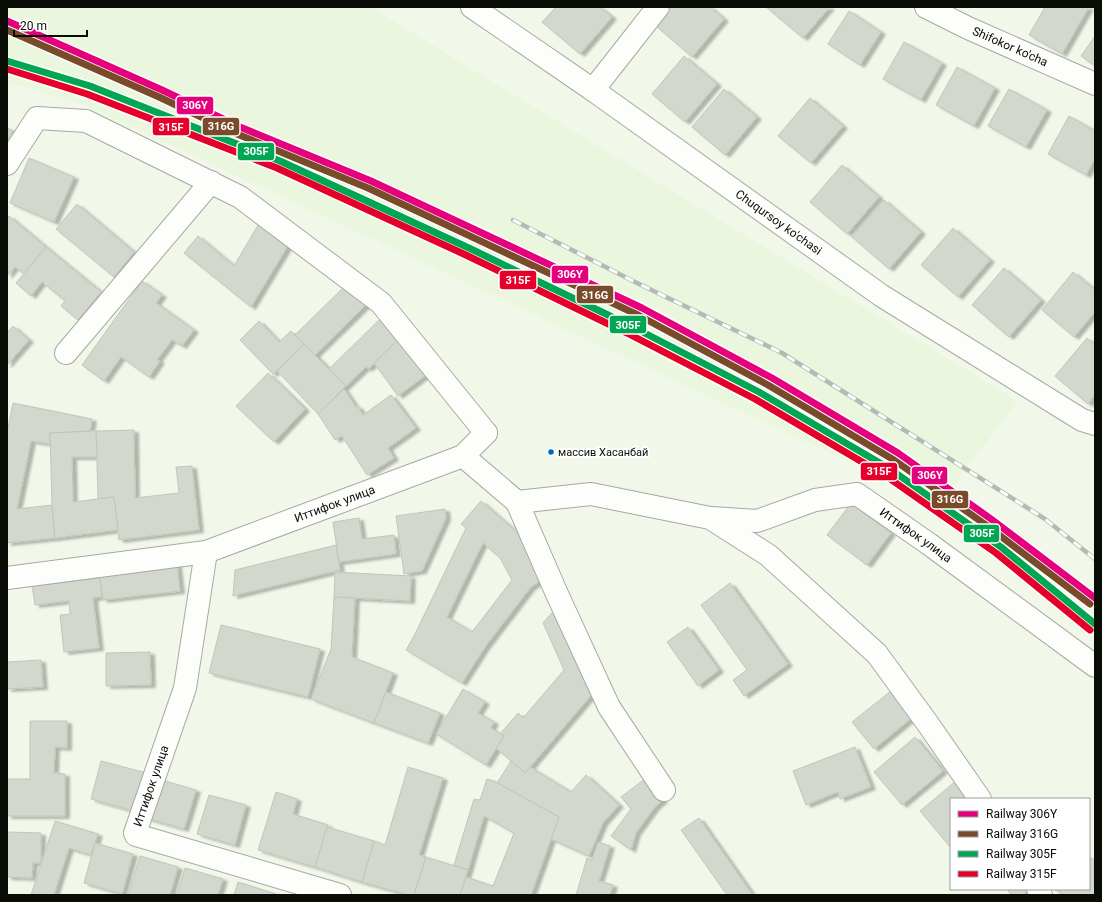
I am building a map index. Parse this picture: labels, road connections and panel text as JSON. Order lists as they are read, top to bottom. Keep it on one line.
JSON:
{"streets":{"street":["Shifokor ko'cha","Chuqursoy ko'chasi","Иттифок улица"]},"places":["массив Хасанбай"],"lines":["rail line 306Y","rail line 316G","rail line 305F","rail line 315F"],"legend":["Railway 306Y","Railway 316G","Railway 305F","Railway 315F"],"scale_bar":"20 m"}
